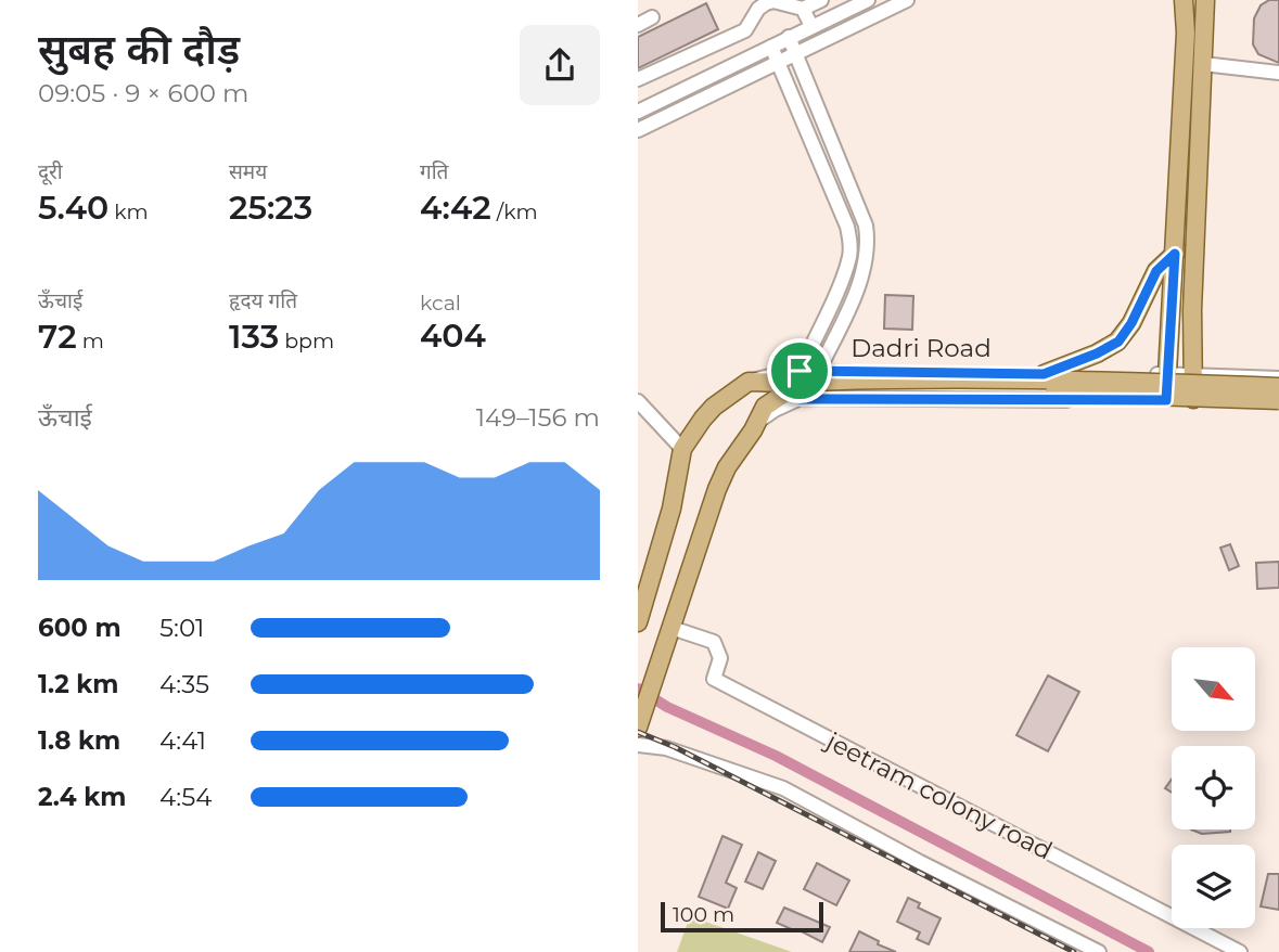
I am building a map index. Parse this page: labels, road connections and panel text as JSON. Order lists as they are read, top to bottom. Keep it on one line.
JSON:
{"streets":{"main road":["Dadri Road"],"street":["jeetram colony road"]},"scale_bar":"100 m","north":"bottom right","page":{"heading":["सुबह की दौड़","09:05 · 9 × 600 m"],"stats":[["दूरी","5.40 km"],["समय","25:23"],["गति","4:42 /km"],["ऊँचाई","72 m"],["हृदय गति","133 bpm"],["kcal","404"]],"chart":["ऊँचाई","149–156 m"],"list":[{"name":"600 m","note":"5:01"},{"name":"1.2 km","note":"4:35"},{"name":"1.8 km","note":"4:41"},{"name":"2.4 km","note":"4:54"}],"scale":"100 m"}}
